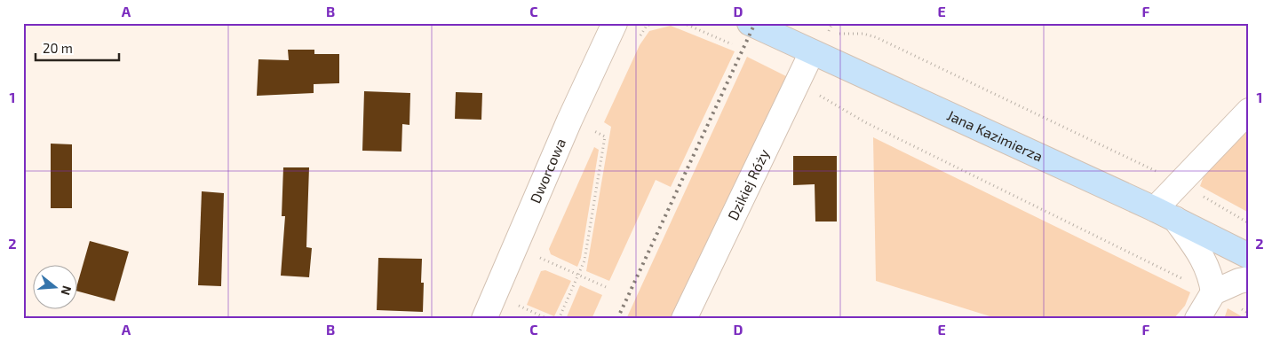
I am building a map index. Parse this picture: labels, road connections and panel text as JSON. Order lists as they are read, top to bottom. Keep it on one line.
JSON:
{"streets":{"main road":["Jana Kazimierza"],"street":["Dworcowa","Dzikiej Róży"]},"crossings":[["Jana Kazimierza","Dzikiej Róży"]],"scale_bar":"20 m","north":"right","grid":{"columns":["A","B","C","D","E","F"],"rows":["1","2"]}}
